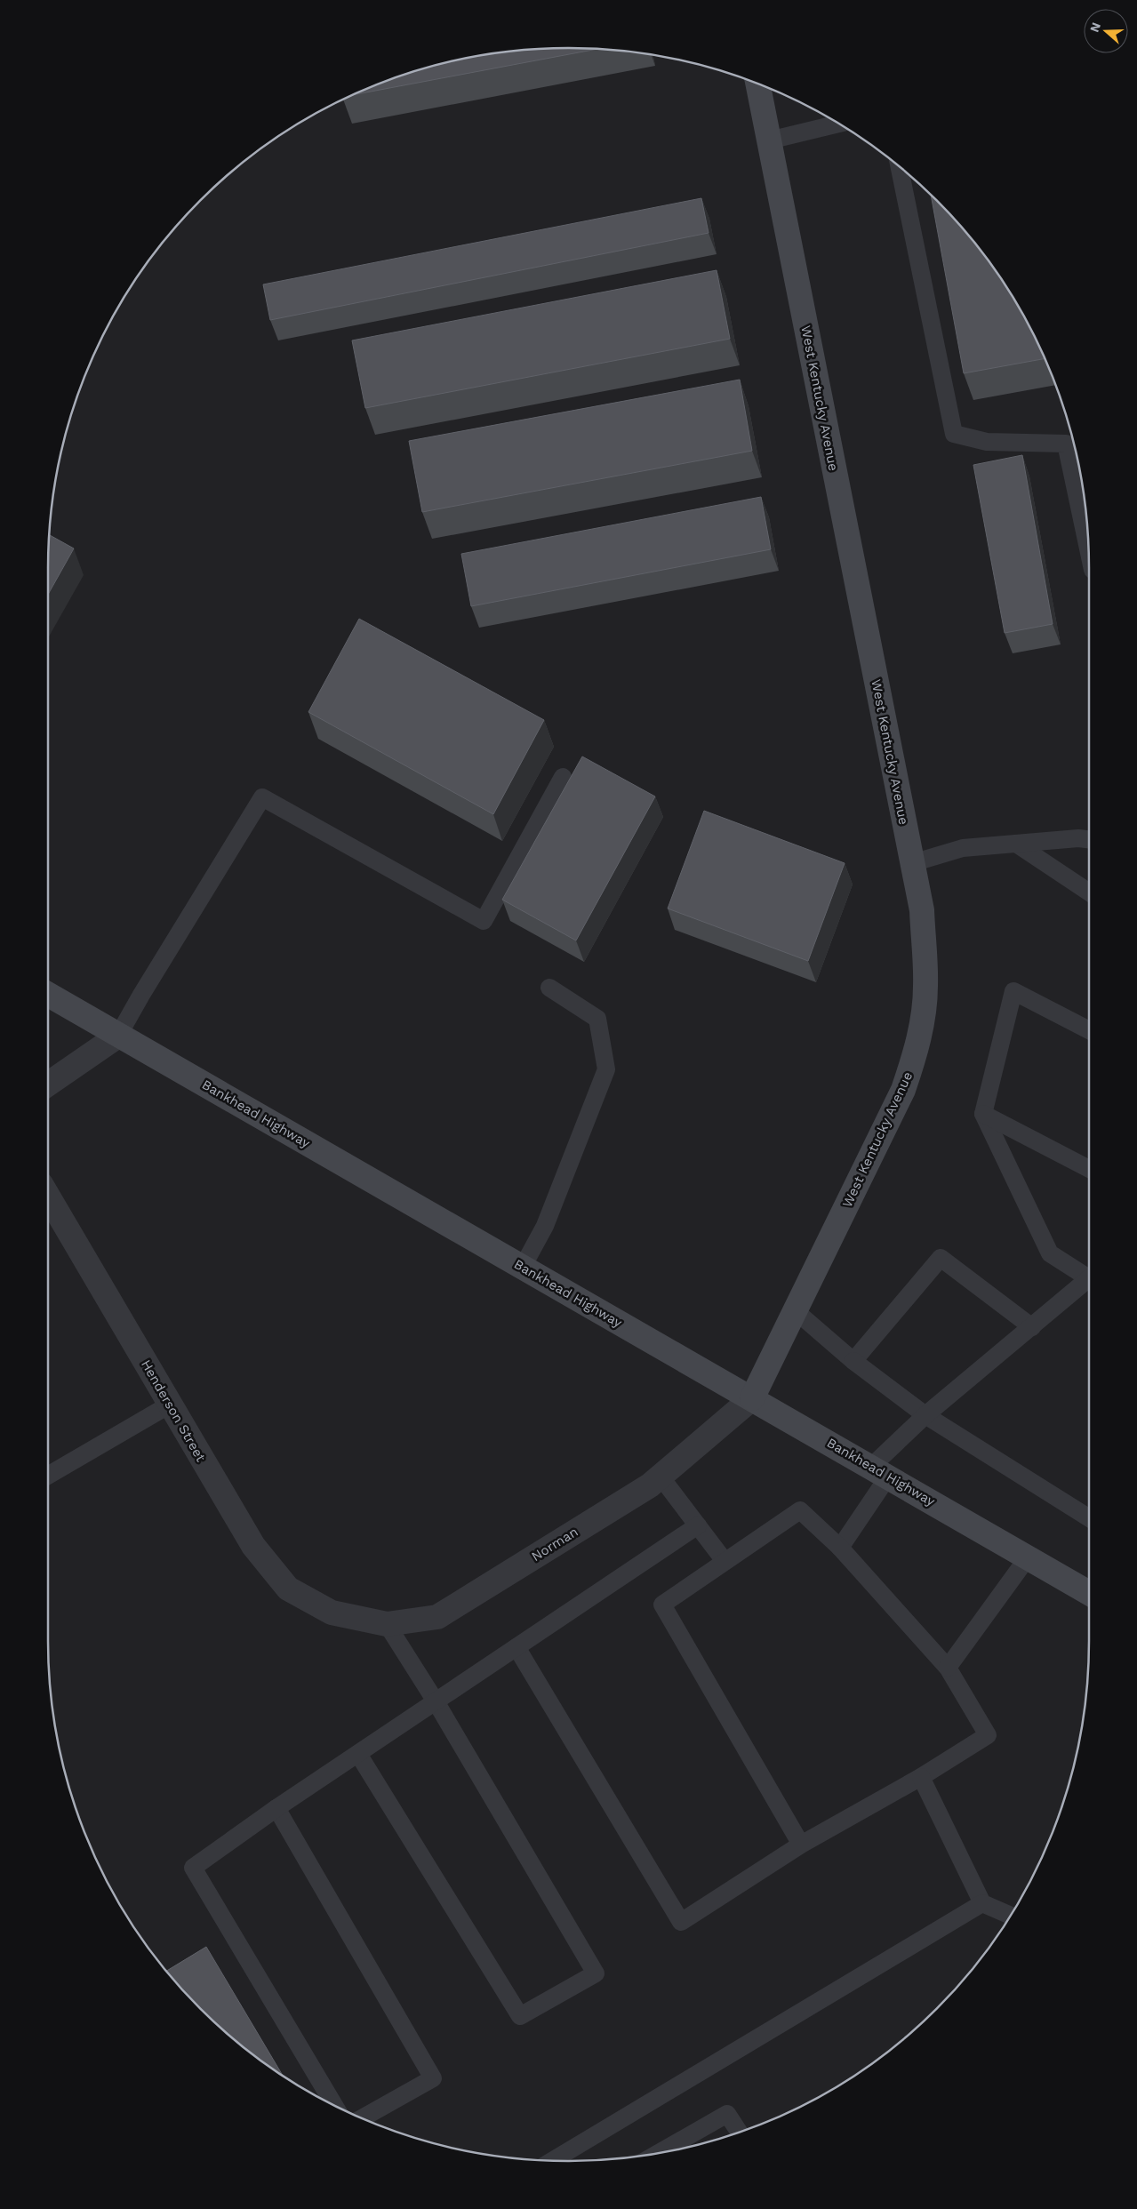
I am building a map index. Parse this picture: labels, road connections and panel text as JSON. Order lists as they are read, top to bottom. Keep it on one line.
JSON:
{"streets":{"street":["West Kentucky Avenue","Bankhead Highway","Henderson Street","Norman"]},"crossings":[["West Kentucky Avenue","Bankhead Highway"],["West Kentucky Avenue","Norman"],["Bankhead Highway","Norman"],["Henderson Street","Norman"]],"north":"left"}
